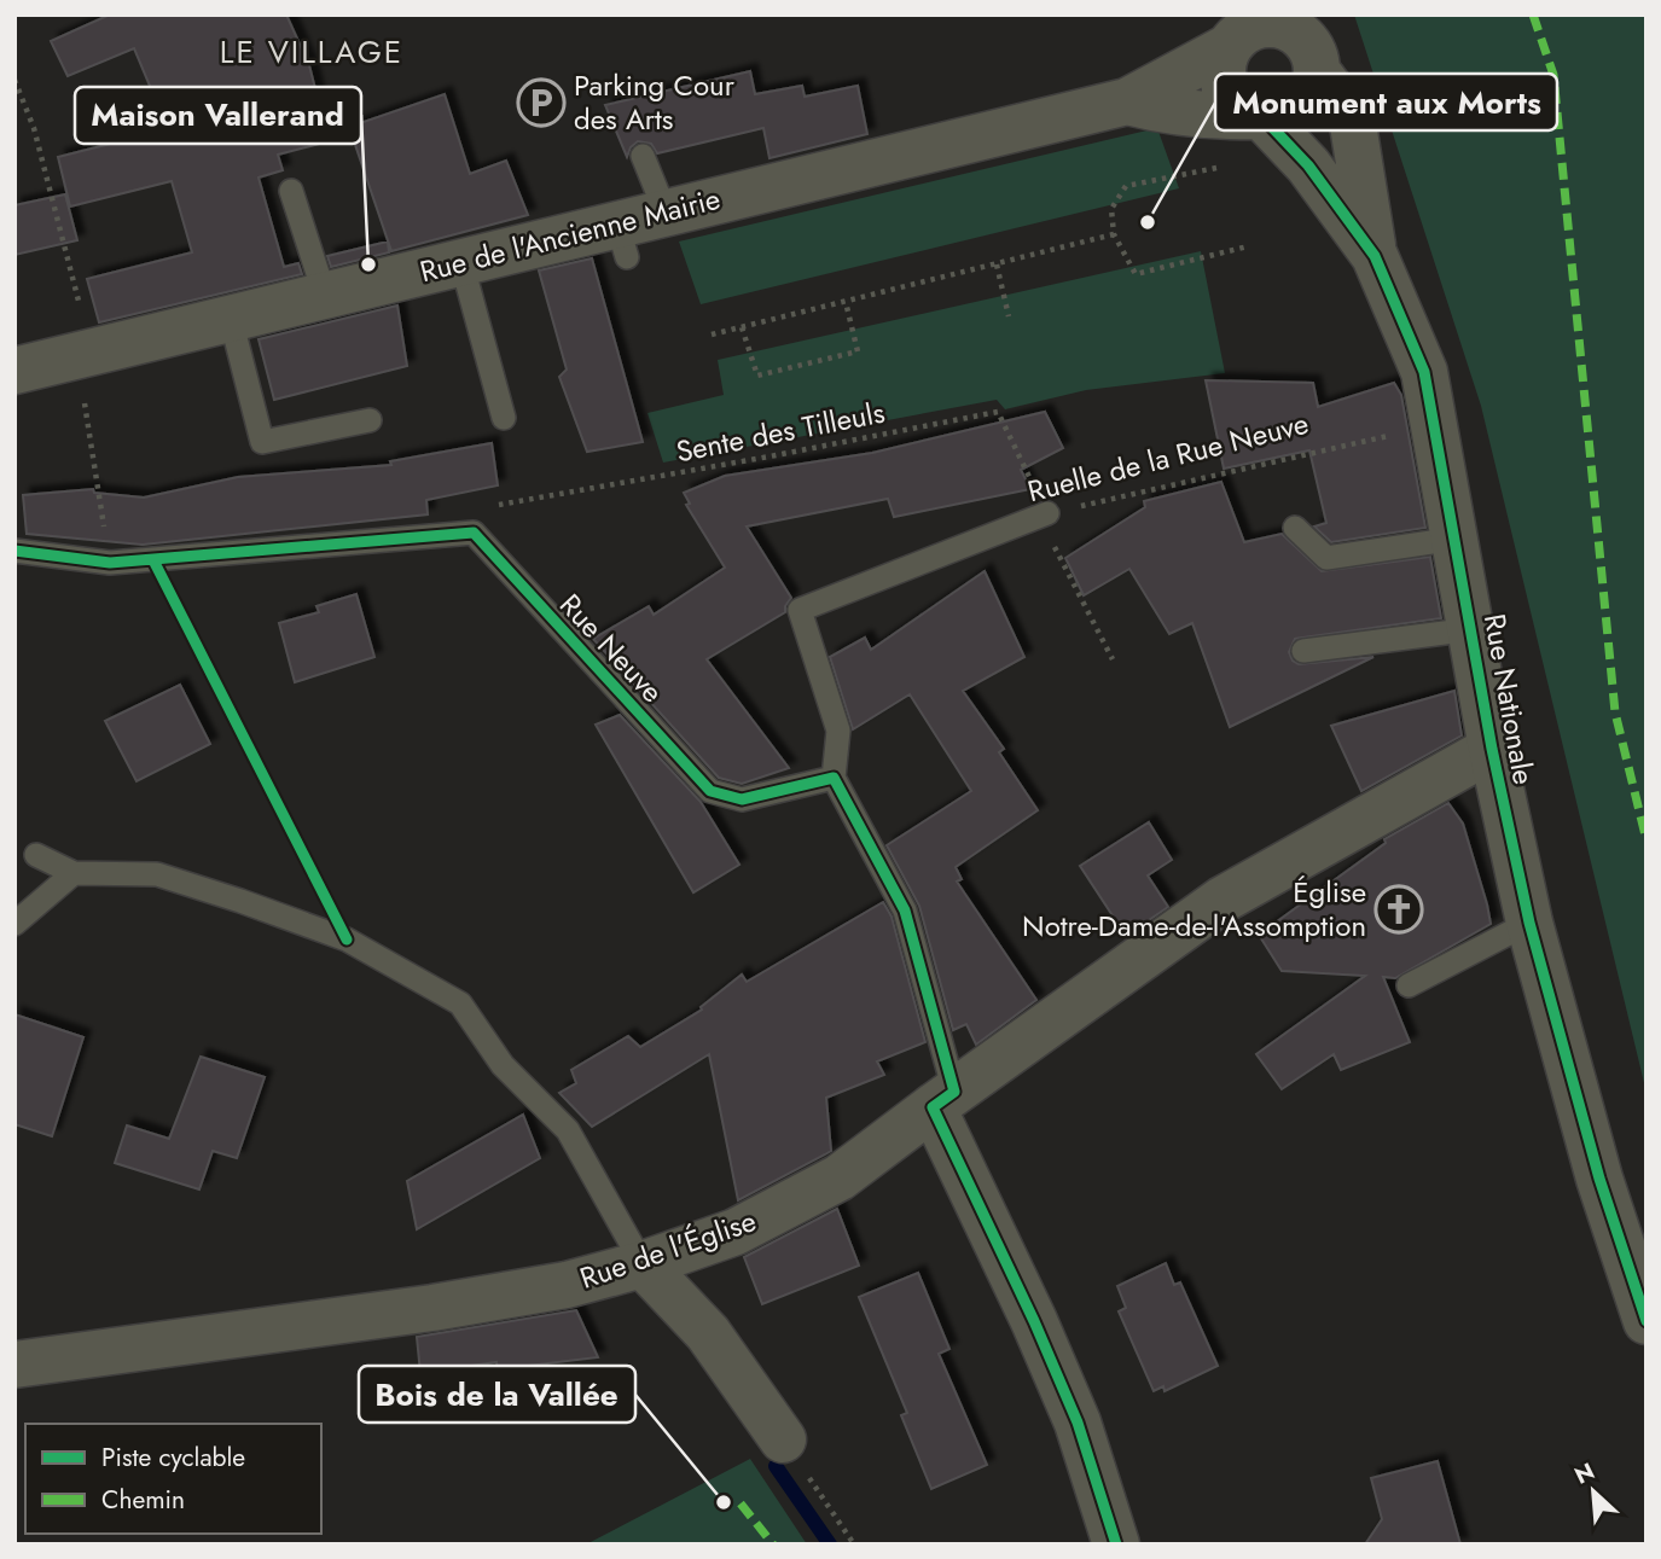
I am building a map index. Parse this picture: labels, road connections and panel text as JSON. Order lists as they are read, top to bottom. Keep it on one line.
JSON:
{"streets":{"street":["Rue de l'Ancienne Mairie","Rue Nationale","Rue de l'Église"],"lane":["Ruelle de la Rue Neuve","Rue Neuve"],"path":["Sente des Tilleuls"]},"crossings":[["Rue de l'Ancienne Mairie","Rue Nationale"],["Sente des Tilleuls","Ruelle de la Rue Neuve"],["Sente des Tilleuls","Rue Neuve"],["Ruelle de la Rue Neuve","Rue Neuve"],["Ruelle de la Rue Neuve","Rue Nationale"],["Rue Nationale","Rue de l'Église"]],"districts":["LE VILLAGE"],"places":{"parking":["Parking Cour des Arts"],"other":["Monument aux Morts","Maison Vallerand","Bois de la Vallée"],"church":["Église Notre-Dame-de-l'Assomption"]},"legend":["Piste cyclable","Chemin"],"north":"top left"}
